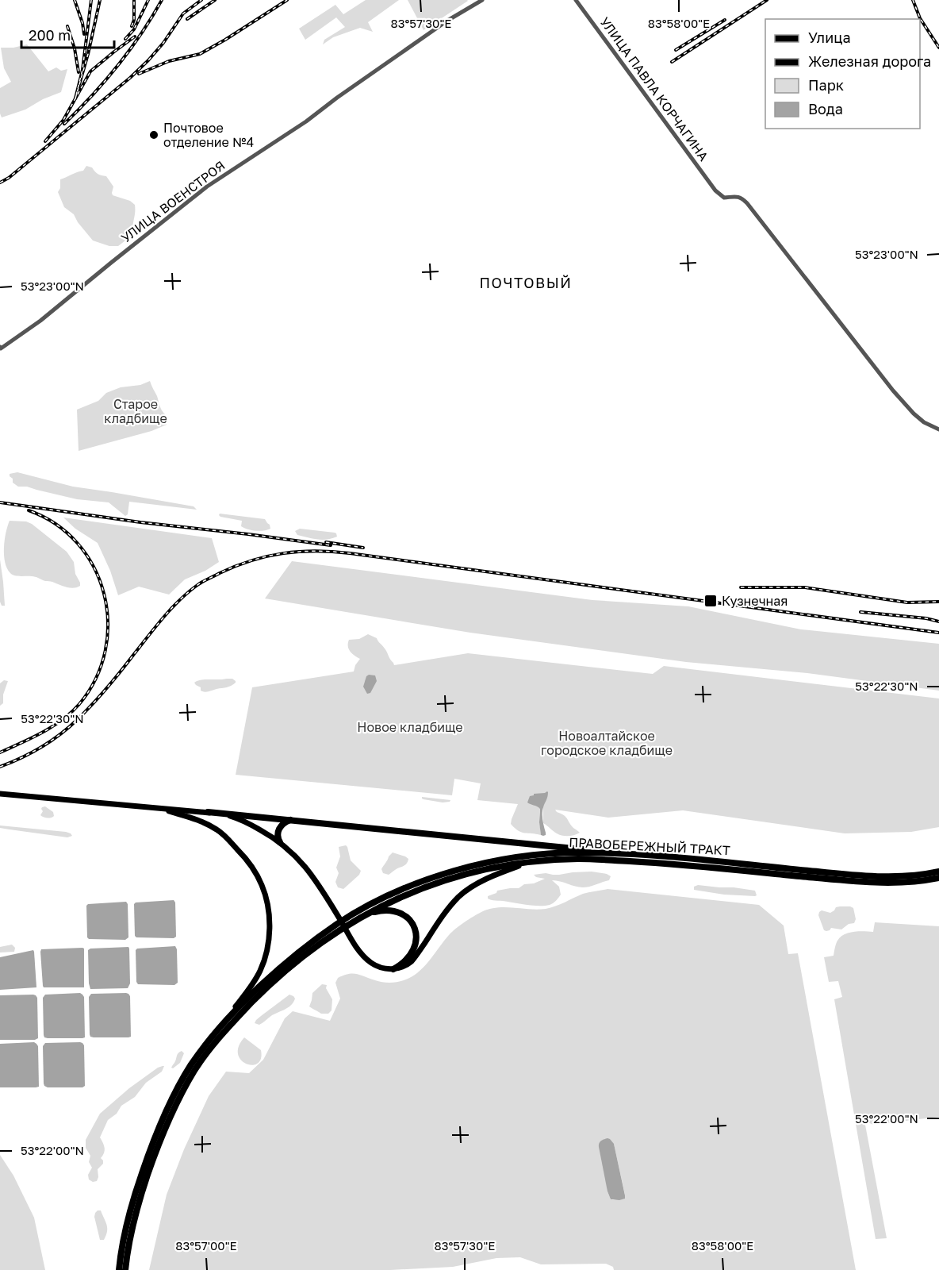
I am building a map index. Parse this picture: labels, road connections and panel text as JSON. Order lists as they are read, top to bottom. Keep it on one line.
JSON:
{"streets":{"highway":["ПРАВОБЕРЕЖНЫЙ ТРАКТ"],"street":["УЛИЦА ПАВЛА КОРЧАГИНА","УЛИЦА ВОЕНСТРОЯ"]},"districts":["ПОЧТОВЫЙ"],"parks":["Старое кладбище","Новое кладбище","Новоалтайское городское кладбище"],"places":{"other":["Почтовое отделение №4"],"transit":["Кузнечная"]},"legend":["Улица","Железная дорога","Парк","Вода"],"scale_bar":"200 m","coordinates":["83°57'30\"E","83°58'00\"E","53°23'00\"N","53°22'30\"N","53°22'00\"N","83°57'00\"E"]}
